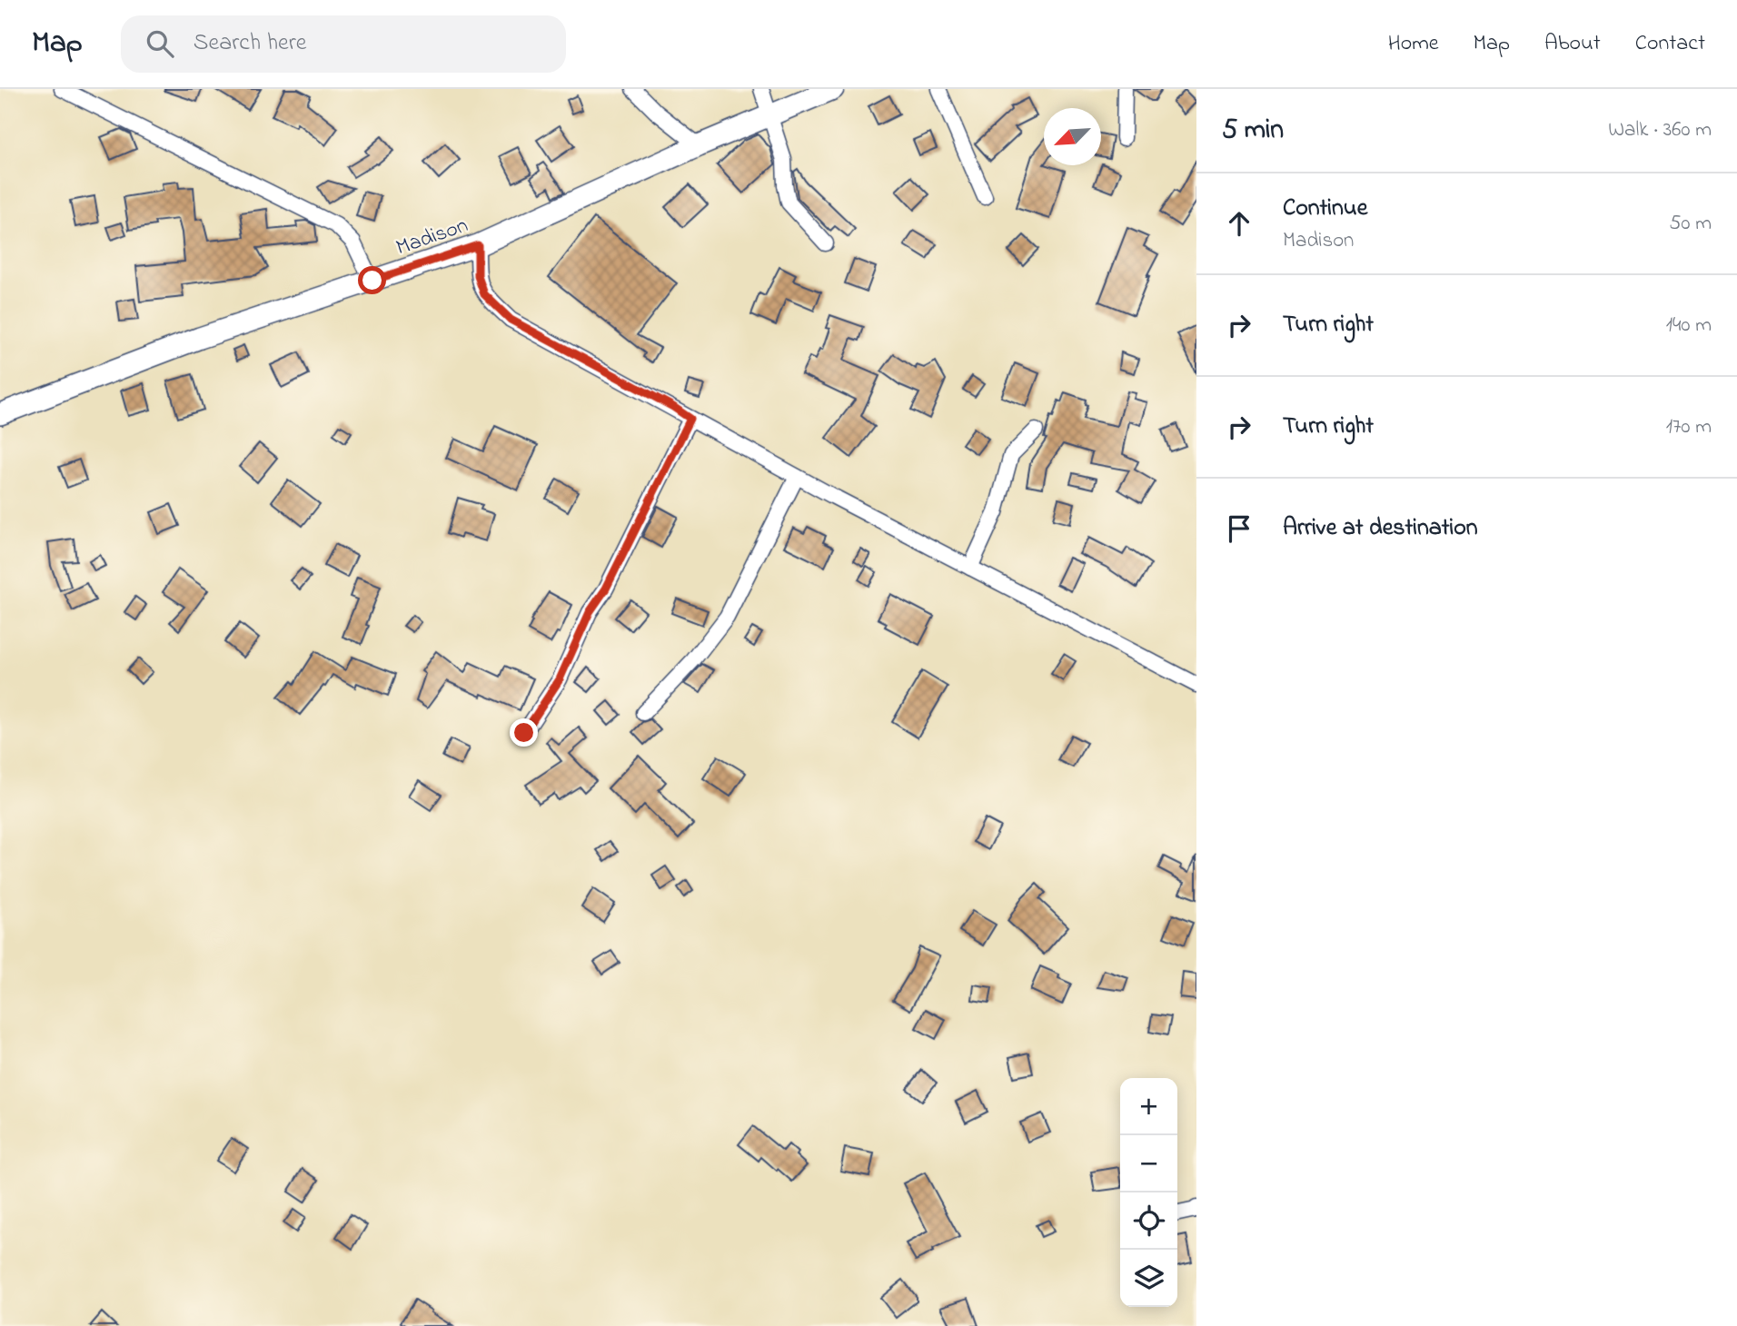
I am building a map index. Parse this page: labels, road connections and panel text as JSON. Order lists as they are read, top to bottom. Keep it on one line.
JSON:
{"streets":{"street":["Madison"]},"north":"bottom left","page":{"header":"Map","search":"Search here","nav":["Home","Map","About","Contact"],"heading":["5 min","Walk · 360 m"],"list":[["Continue","Madison","50 m"],["Turn right","140 m"],["Turn right","170 m"],"Arrive at destination"],"map_buttons":["+","−"]}}
